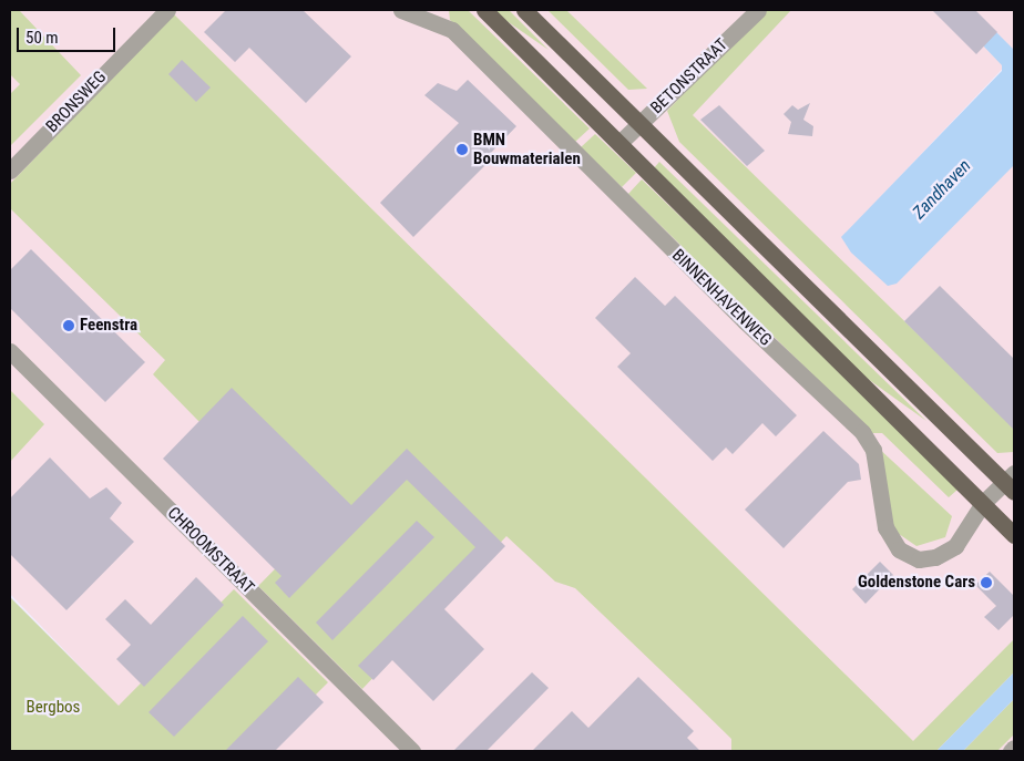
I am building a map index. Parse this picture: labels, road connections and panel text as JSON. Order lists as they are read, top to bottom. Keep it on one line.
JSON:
{"streets":{"main road":["BINNENHAVENWEG"],"street":["BETONSTRAAT","BRONSWEG","CHROOMSTRAAT"]},"crossings":[["BETONSTRAAT","BINNENHAVENWEG"]],"water":["Zandhaven"],"parks":["Bergbos"],"places":["BMN Bouwmaterialen","Feenstra","Goldenstone Cars"],"scale_bar":"50 m"}
